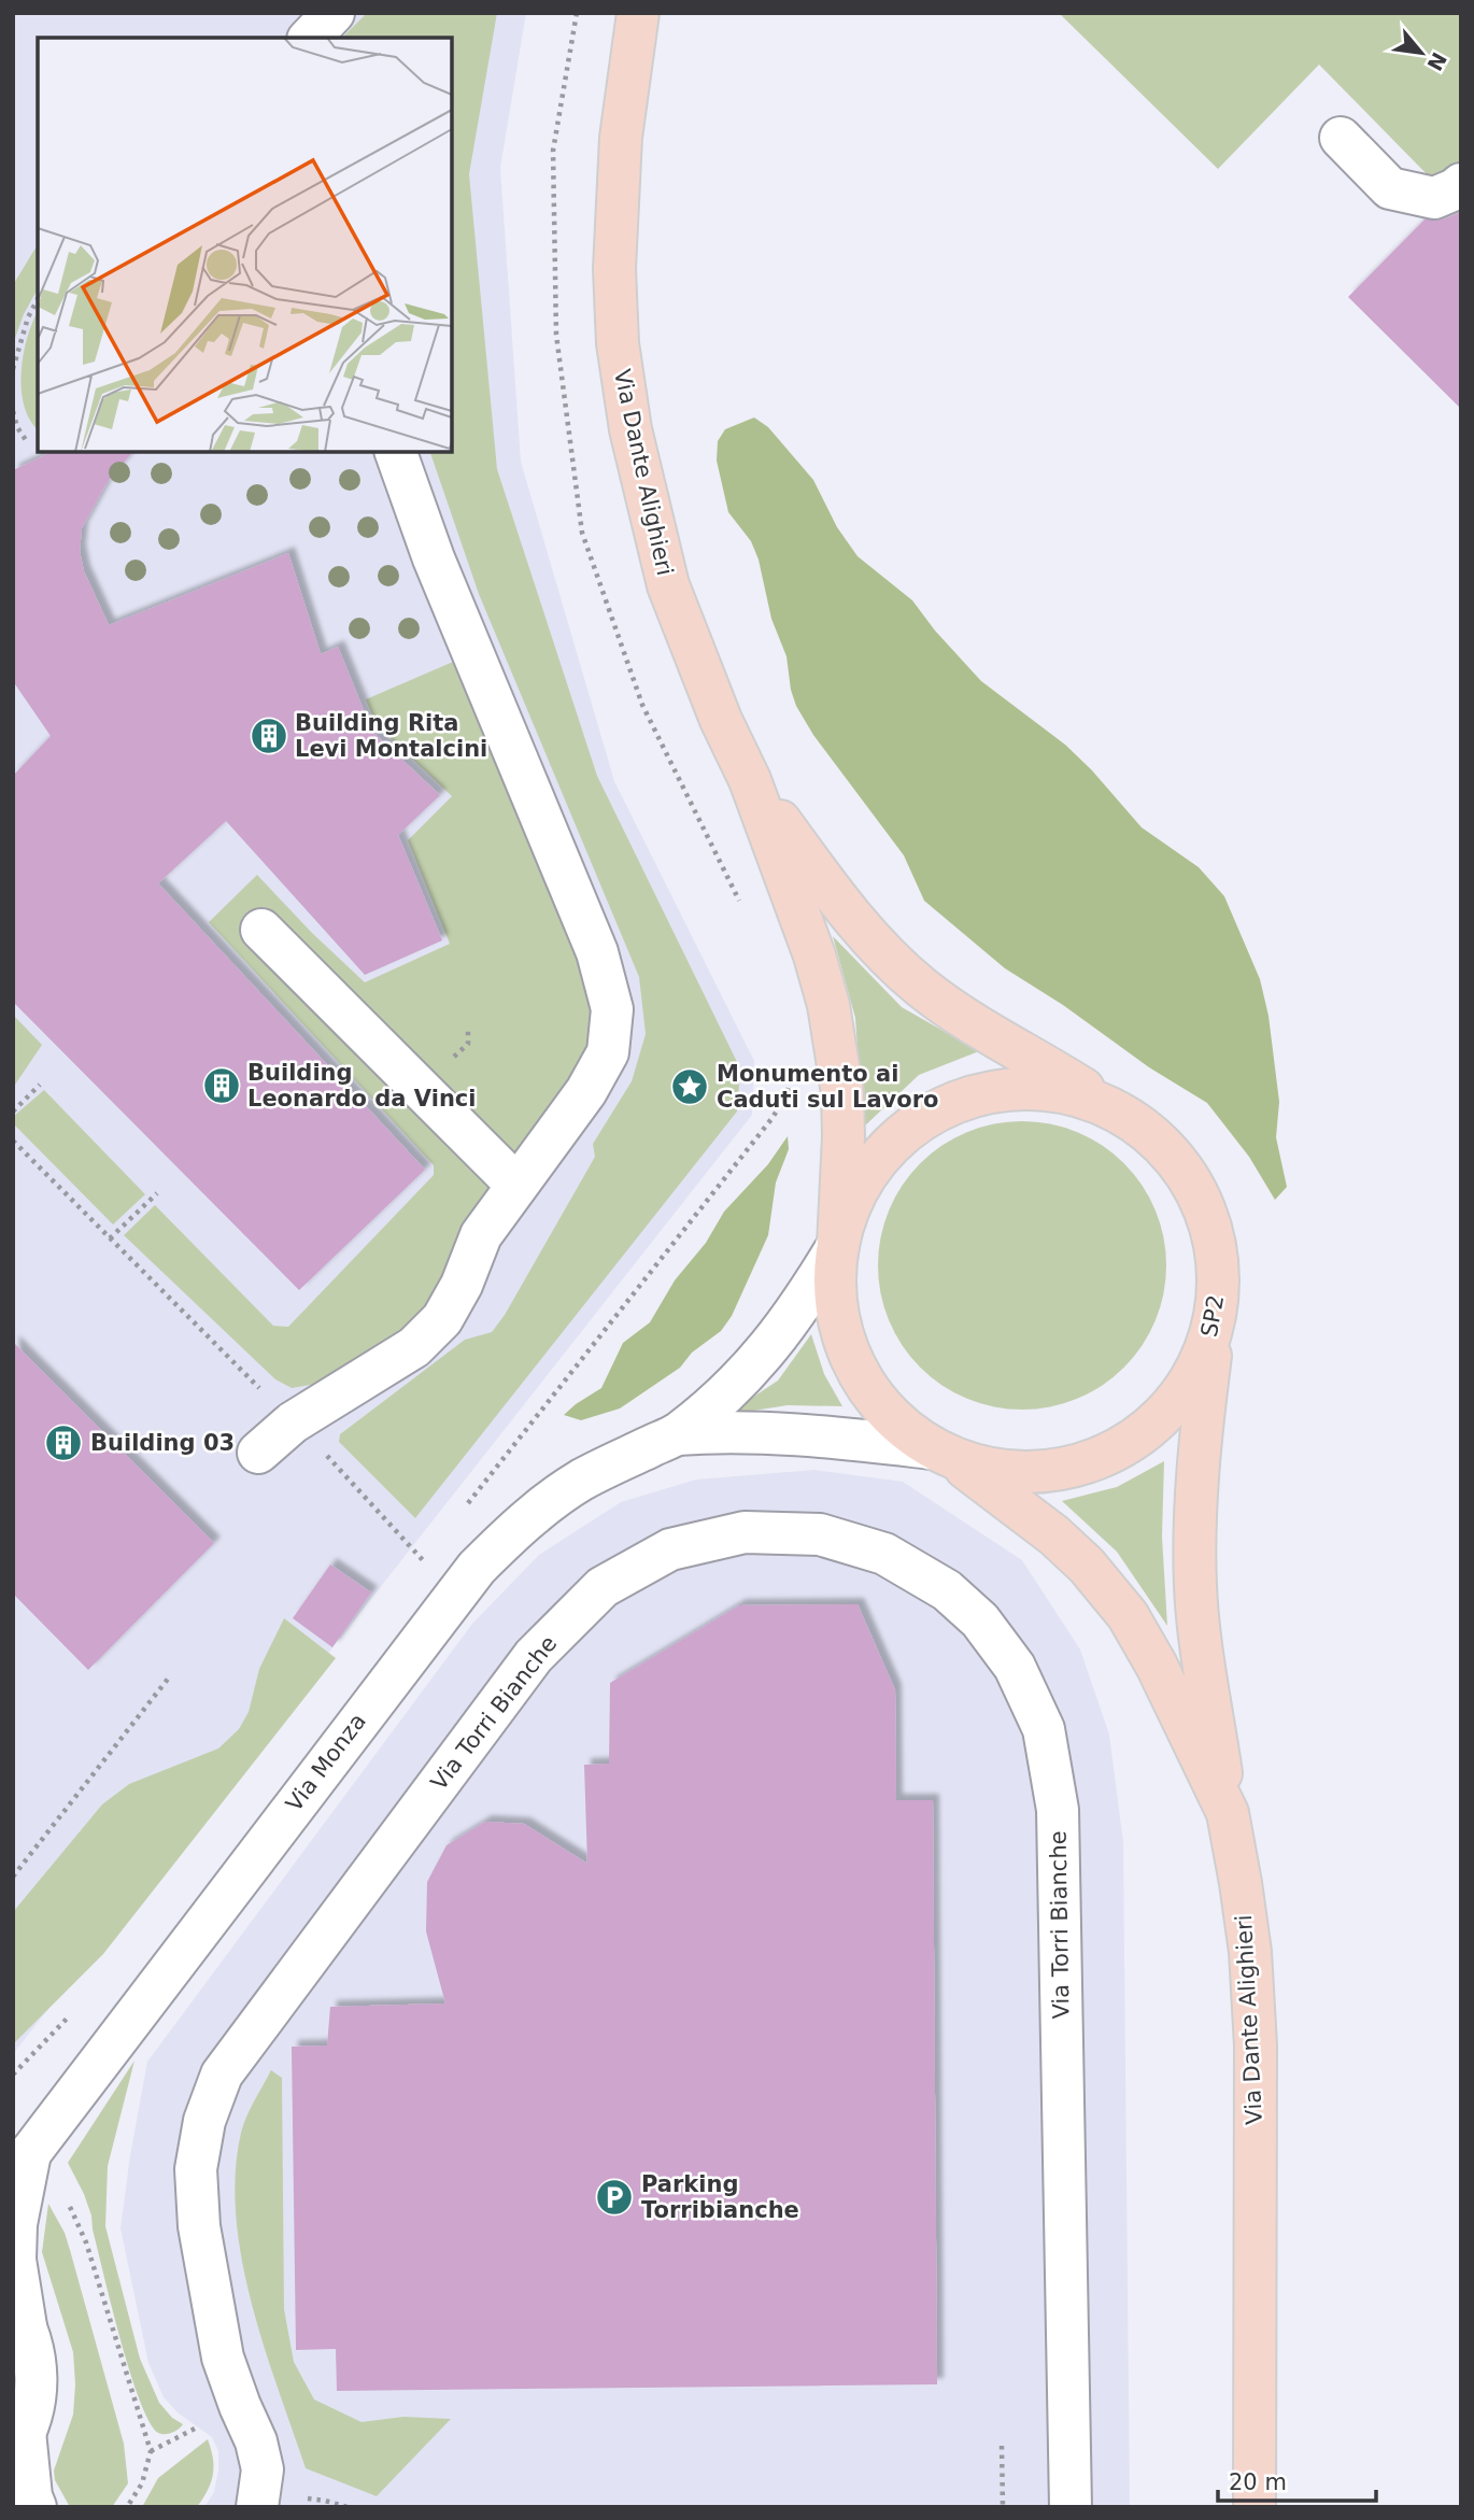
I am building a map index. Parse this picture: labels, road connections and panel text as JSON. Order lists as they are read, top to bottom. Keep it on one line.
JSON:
{"streets":{"main road":["Via Dante Alighieri","SP2"],"street":["Via Torri Bianche","Via Monza"]},"crossings":[["Via Dante Alighieri","SP2"]],"places":{"building":["Building Rita Levi Montalcini","Building Leonardo da Vinci","Building 03"],"place":["Monumento ai Caduti sul Lavoro"],"parking":["Parking Torribianche"]},"scale_bar":"20 m","north":"bottom right"}
